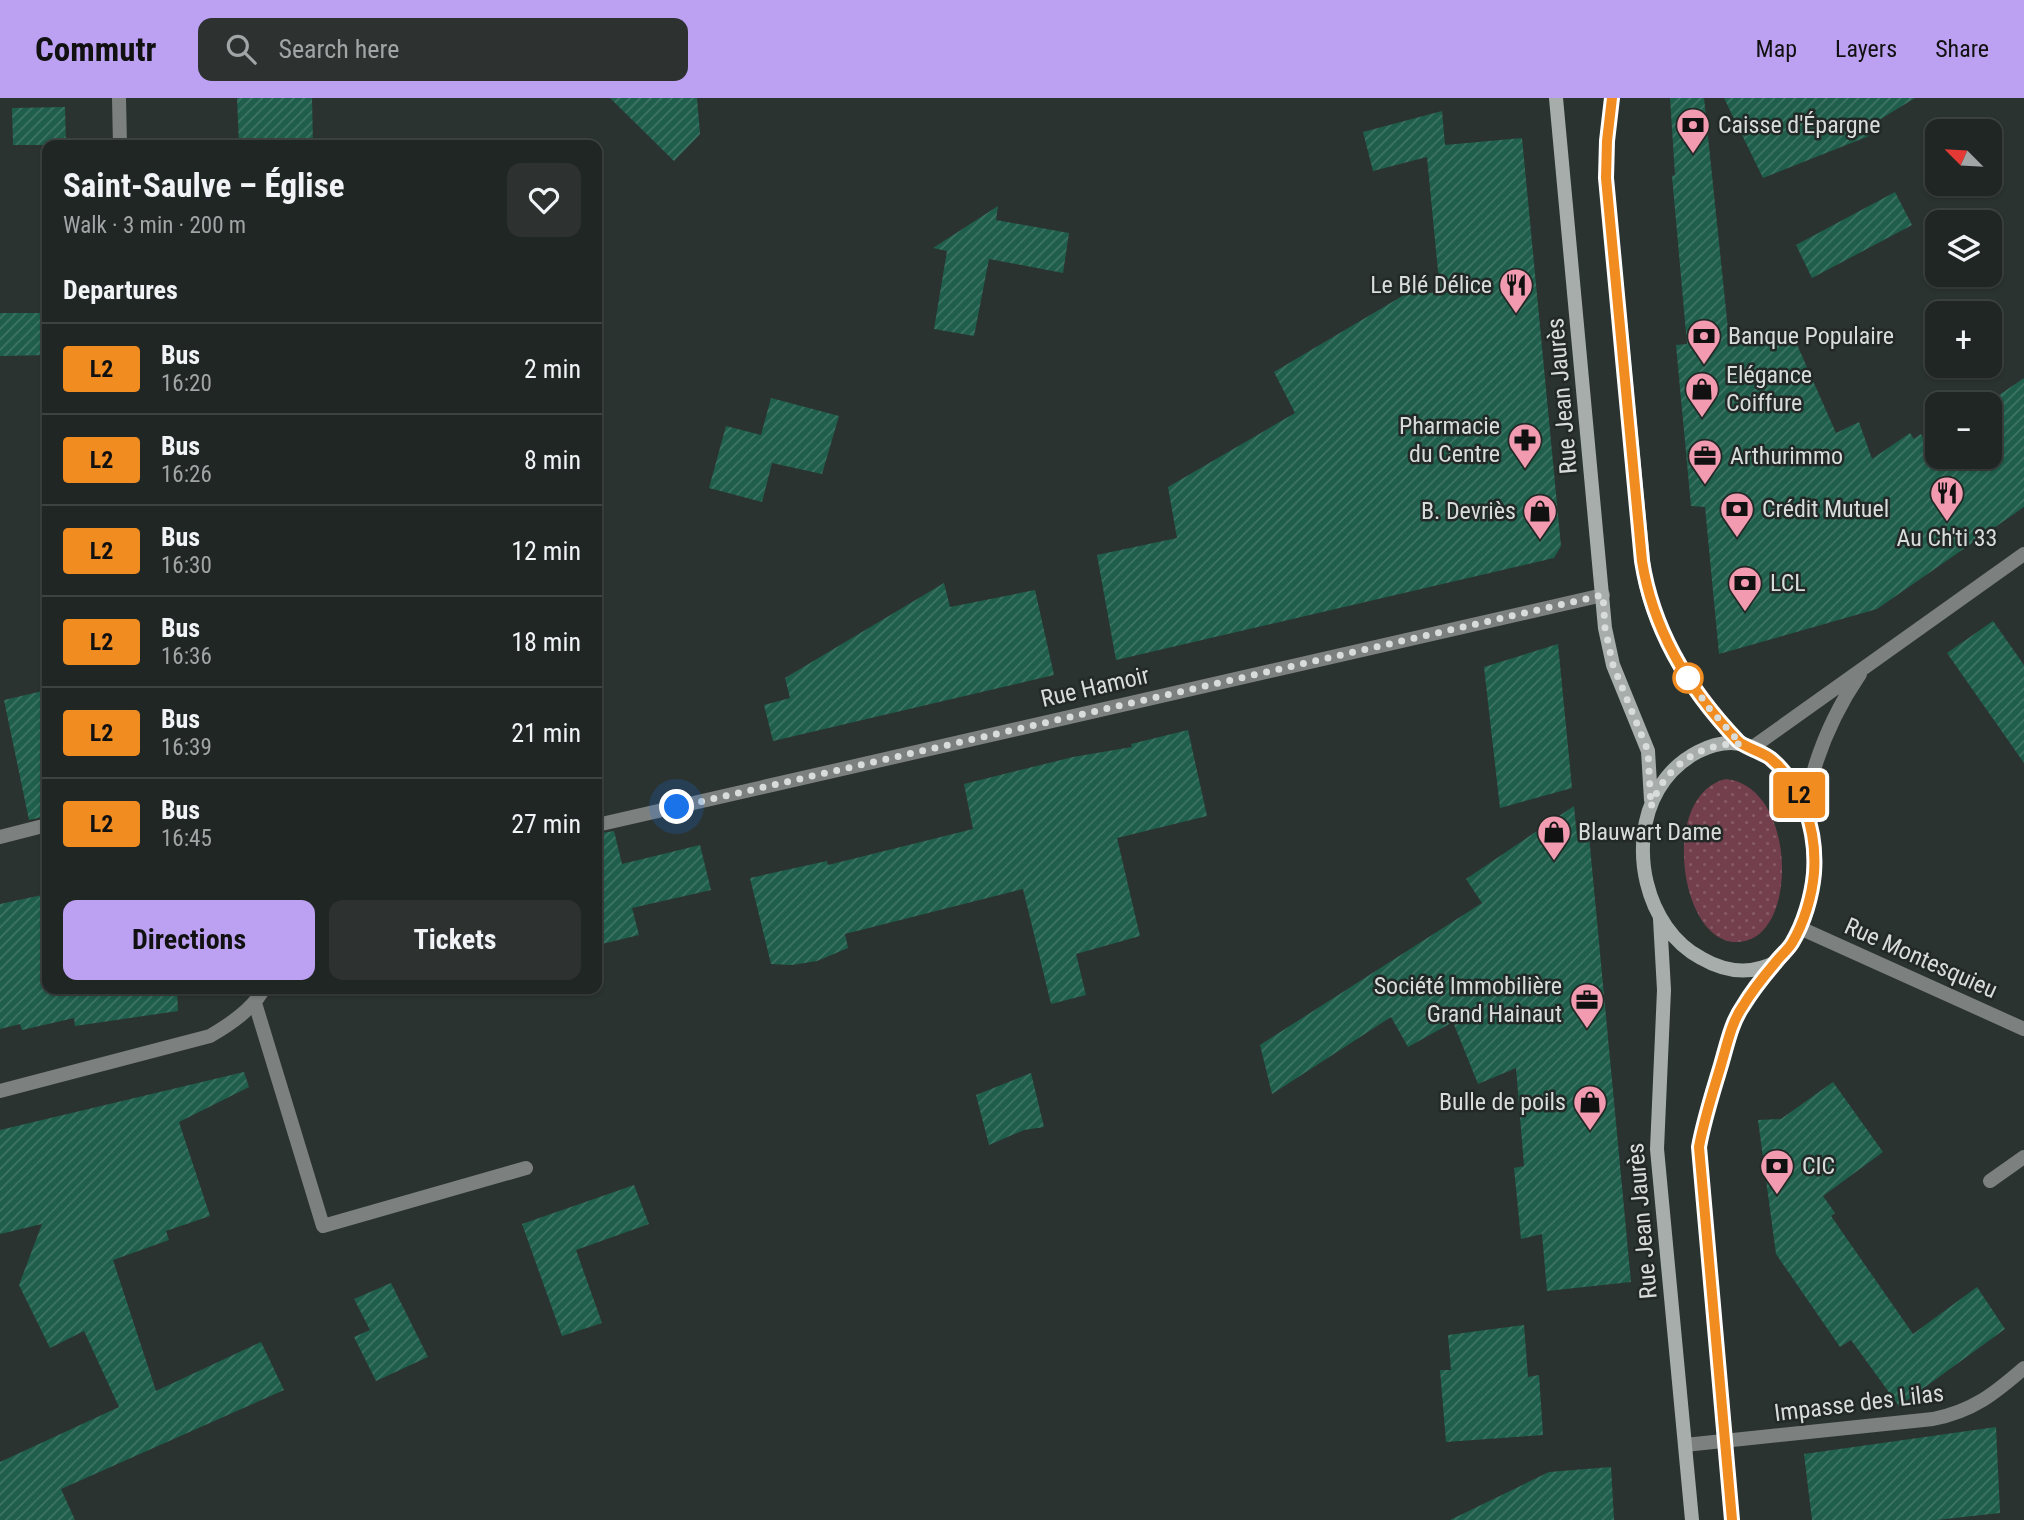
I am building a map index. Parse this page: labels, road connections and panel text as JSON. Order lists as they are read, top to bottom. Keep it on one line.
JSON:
{"streets":{"main road":["Rue Jean Jaurès"],"street":["Rue Hamoir","Rue Montesquieu","Impasse des Lilas"]},"crossings":[["Rue Jean Jaurès","Rue Hamoir"],["Rue Jean Jaurès","Rue Montesquieu"],["Rue Jean Jaurès","Impasse des Lilas"]],"places":{"bank":["Caisse d'Épargne","Banque Populaire","Crédit Mutuel","LCL","CIC"],"restaurant":["Le Blé Délice","Au Ch'ti 33"],"shop":["Elégance Coiffure","B. Devriès","Blauwart Dame","Bulle de poils"],"pharmacy":["Pharmacie du Centre"],"office":["Arthurimmo","Société Immobilière Grand Hainaut"]},"lines":["bus line L2"],"north":"top left","page":{"header":"Commutr","search":"Search here","nav":["Map","Layers","Share"],"on_map":"L2","map_buttons":["+","−"],"heading":[["Saint-Saulve – Église","Walk · 3 min · 200 m"],"Departures"],"list":[{"mark":"L2","name":"Bus","note":"16:20","value":"2 min"},{"mark":"L2","name":"Bus","note":"16:26","value":"8 min"},{"mark":"L2","name":"Bus","note":"16:30","value":"12 min"},{"mark":"L2","name":"Bus","note":"16:36","value":"18 min"},{"mark":"L2","name":"Bus","note":"16:39","value":"21 min"},{"mark":"L2","name":"Bus","note":"16:45","value":"27 min"}],"buttons":["Directions","Tickets"]}}
